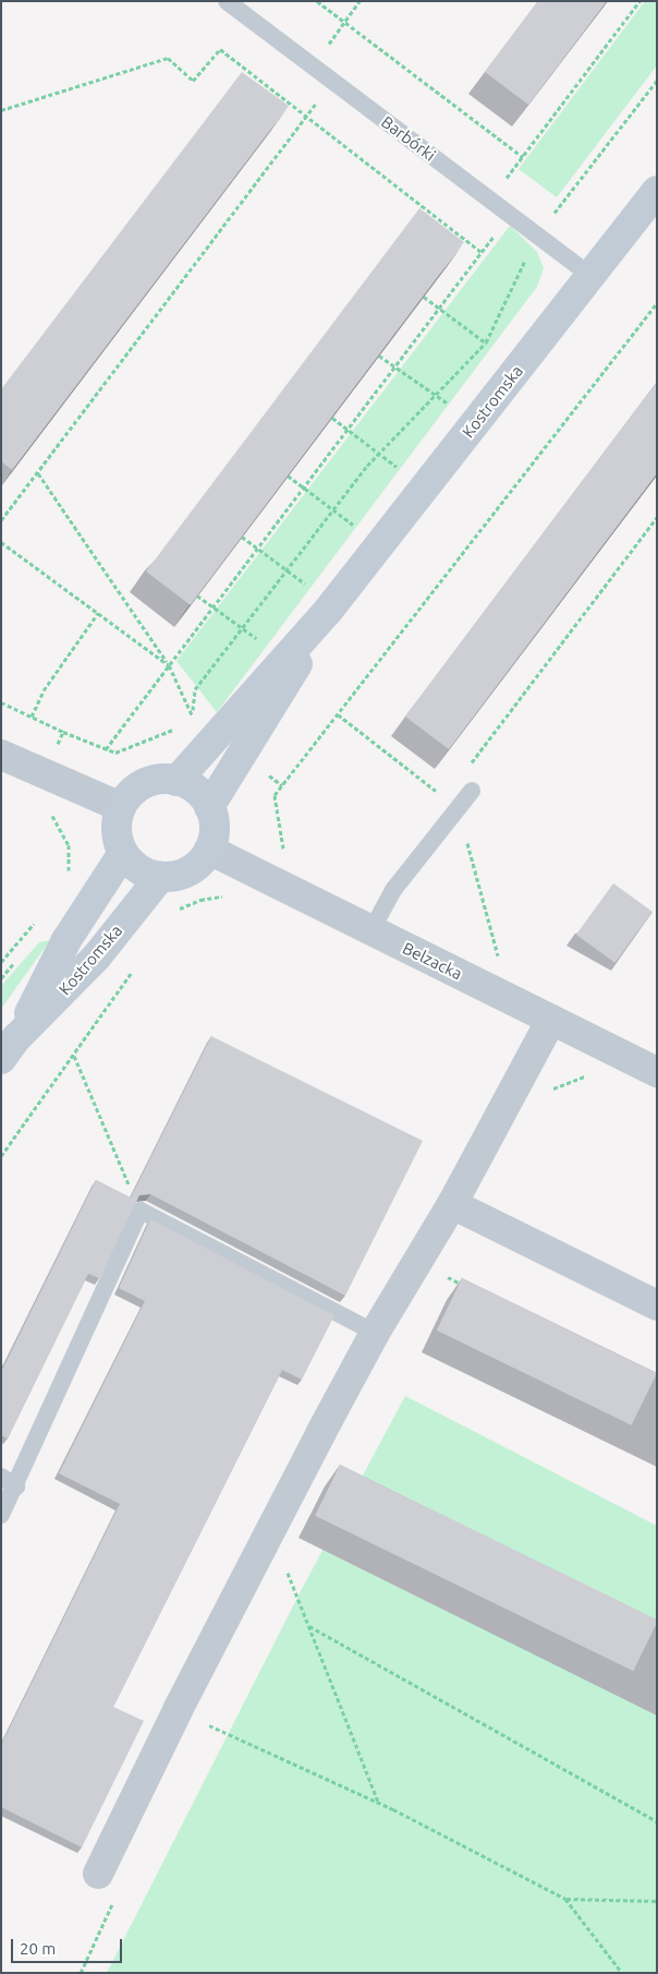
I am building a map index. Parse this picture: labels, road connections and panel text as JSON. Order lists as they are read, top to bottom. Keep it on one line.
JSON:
{"streets":{"street":["Kostromska","Belzacka"],"lane":["Barbórki"]},"crossings":[["Barbórki","Kostromska"],["Kostromska","Belzacka"]],"scale_bar":"20 m"}
